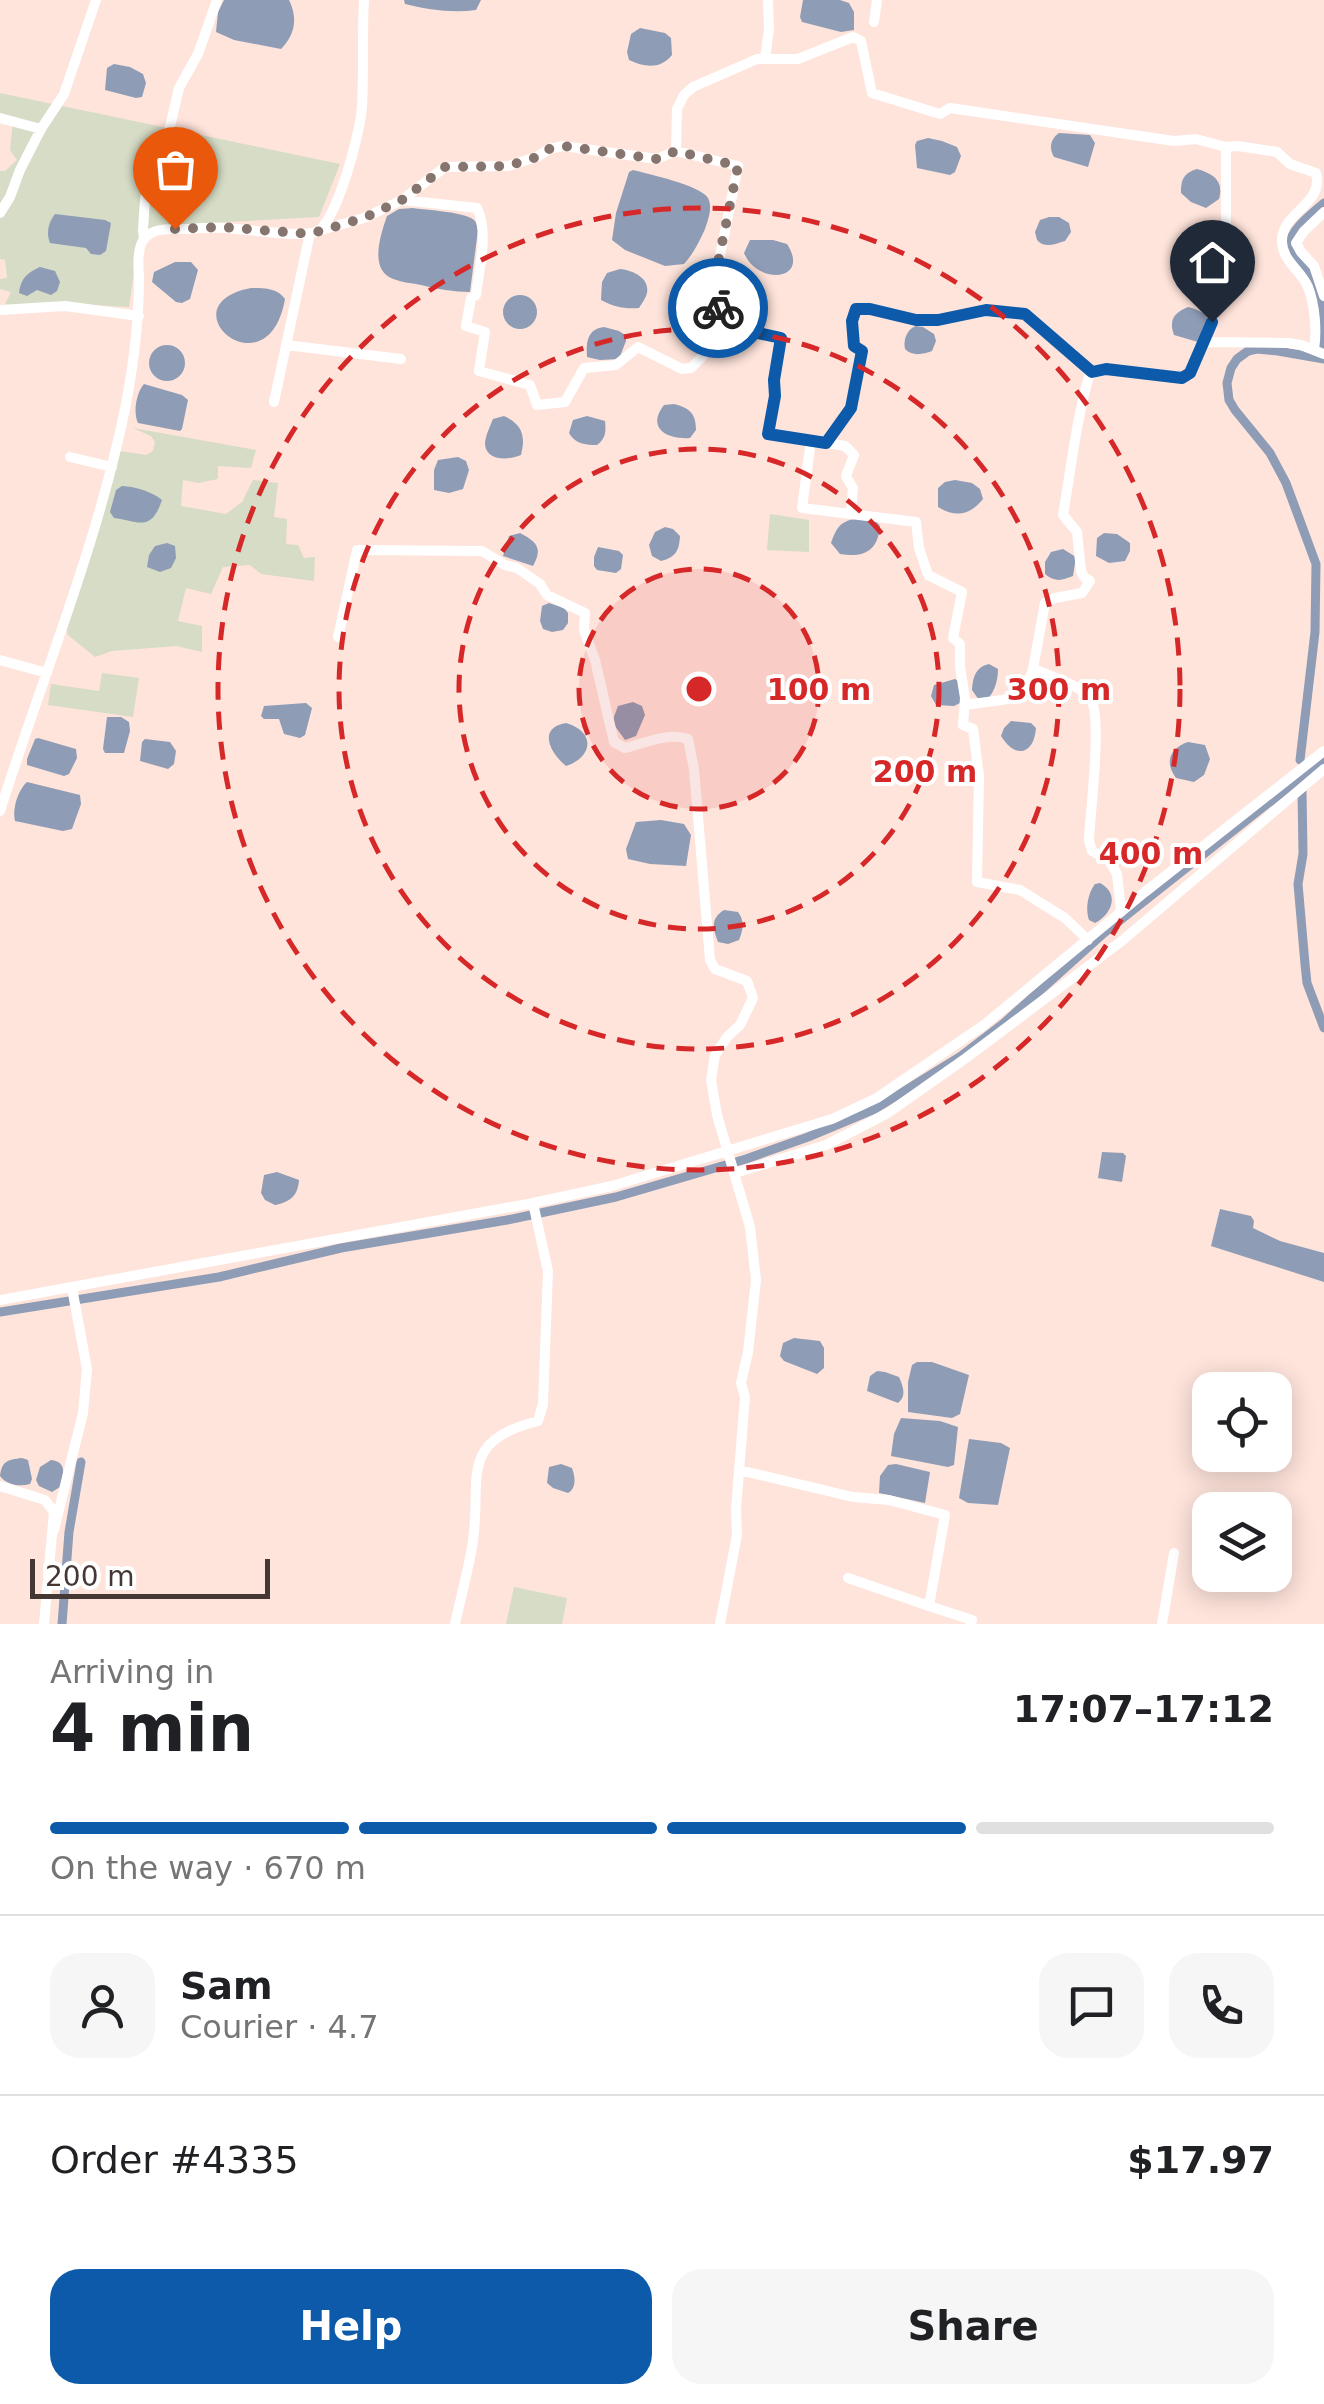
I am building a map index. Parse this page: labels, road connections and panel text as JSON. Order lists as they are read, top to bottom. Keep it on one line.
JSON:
{"scale_bar":"200 m","page":{"scale":"200 m","heading":["4 min","Arriving in","17:07–17:12"],"panel":["Sam","Courier · 4.7","Order #4335","$17.97"],"bar":"On the way · 670 m","buttons":["Help","Share"]},"rings":["100 m","300 m","200 m","400 m"]}
